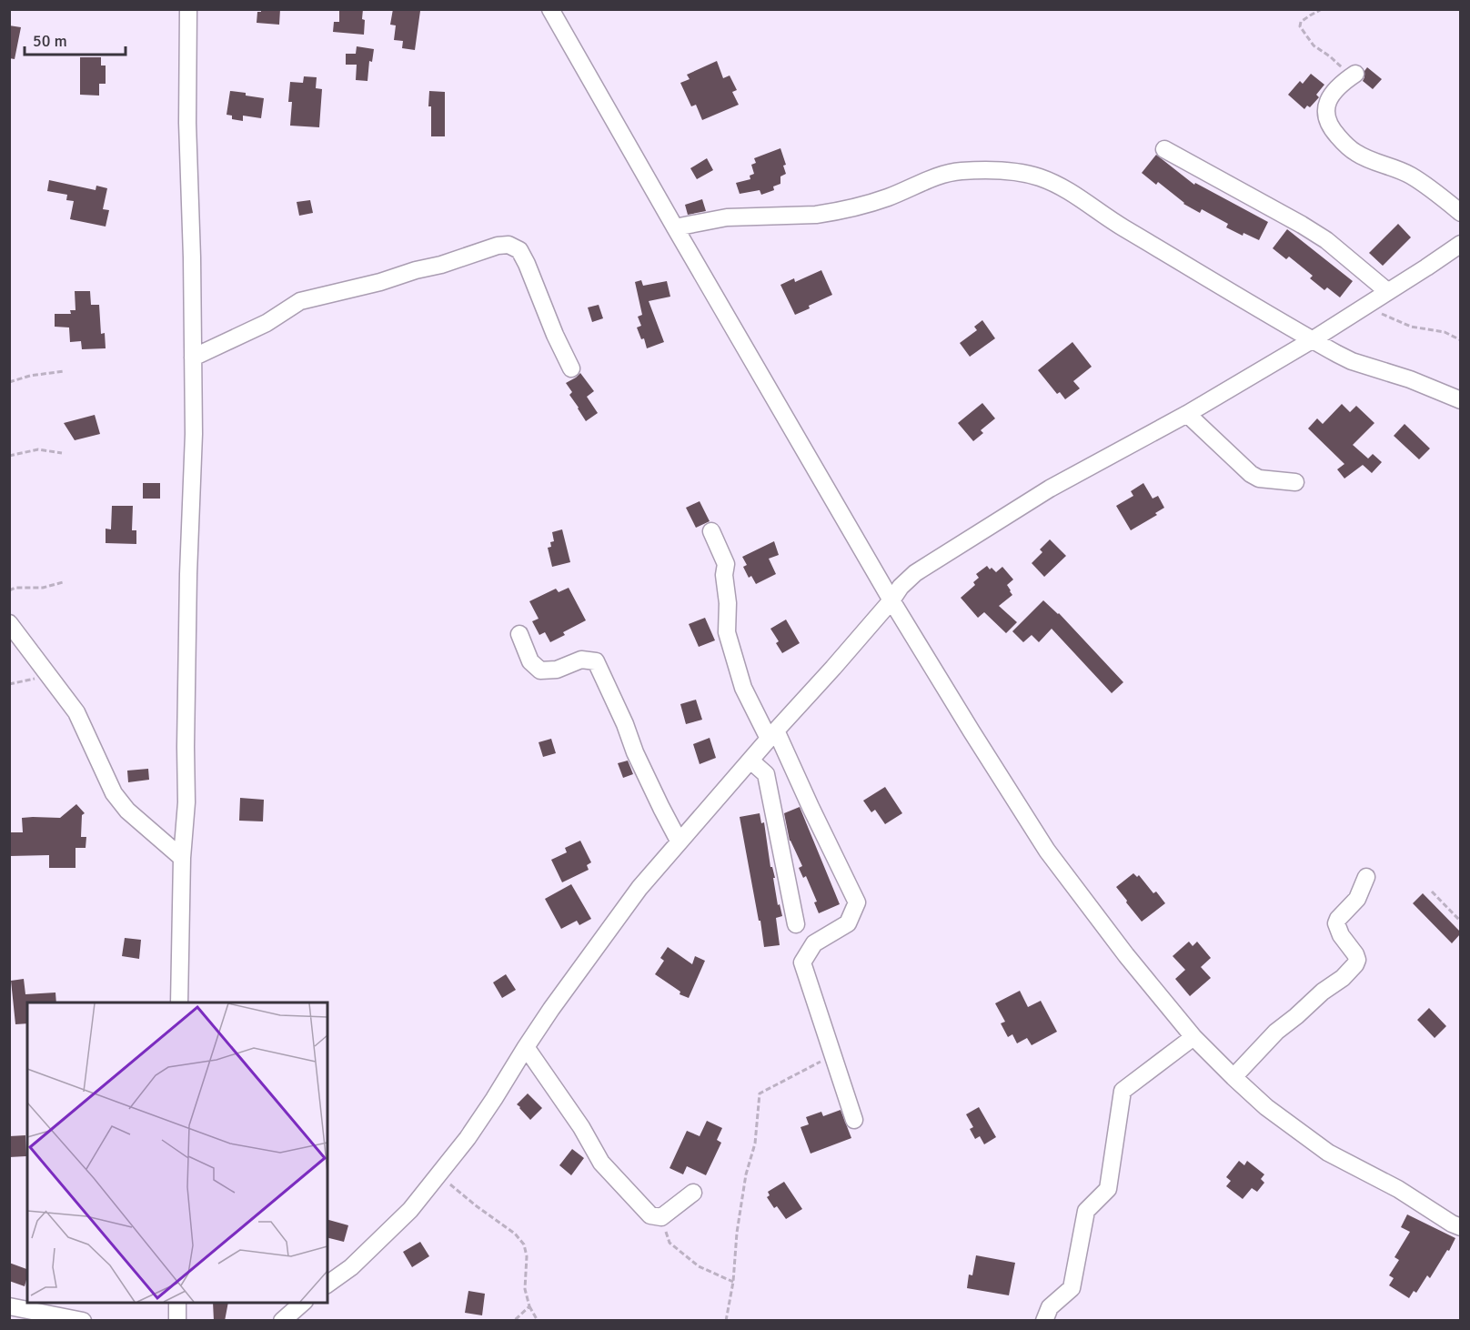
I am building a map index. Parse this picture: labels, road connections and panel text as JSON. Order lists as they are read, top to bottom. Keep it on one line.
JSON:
{"scale_bar":"50 m"}
